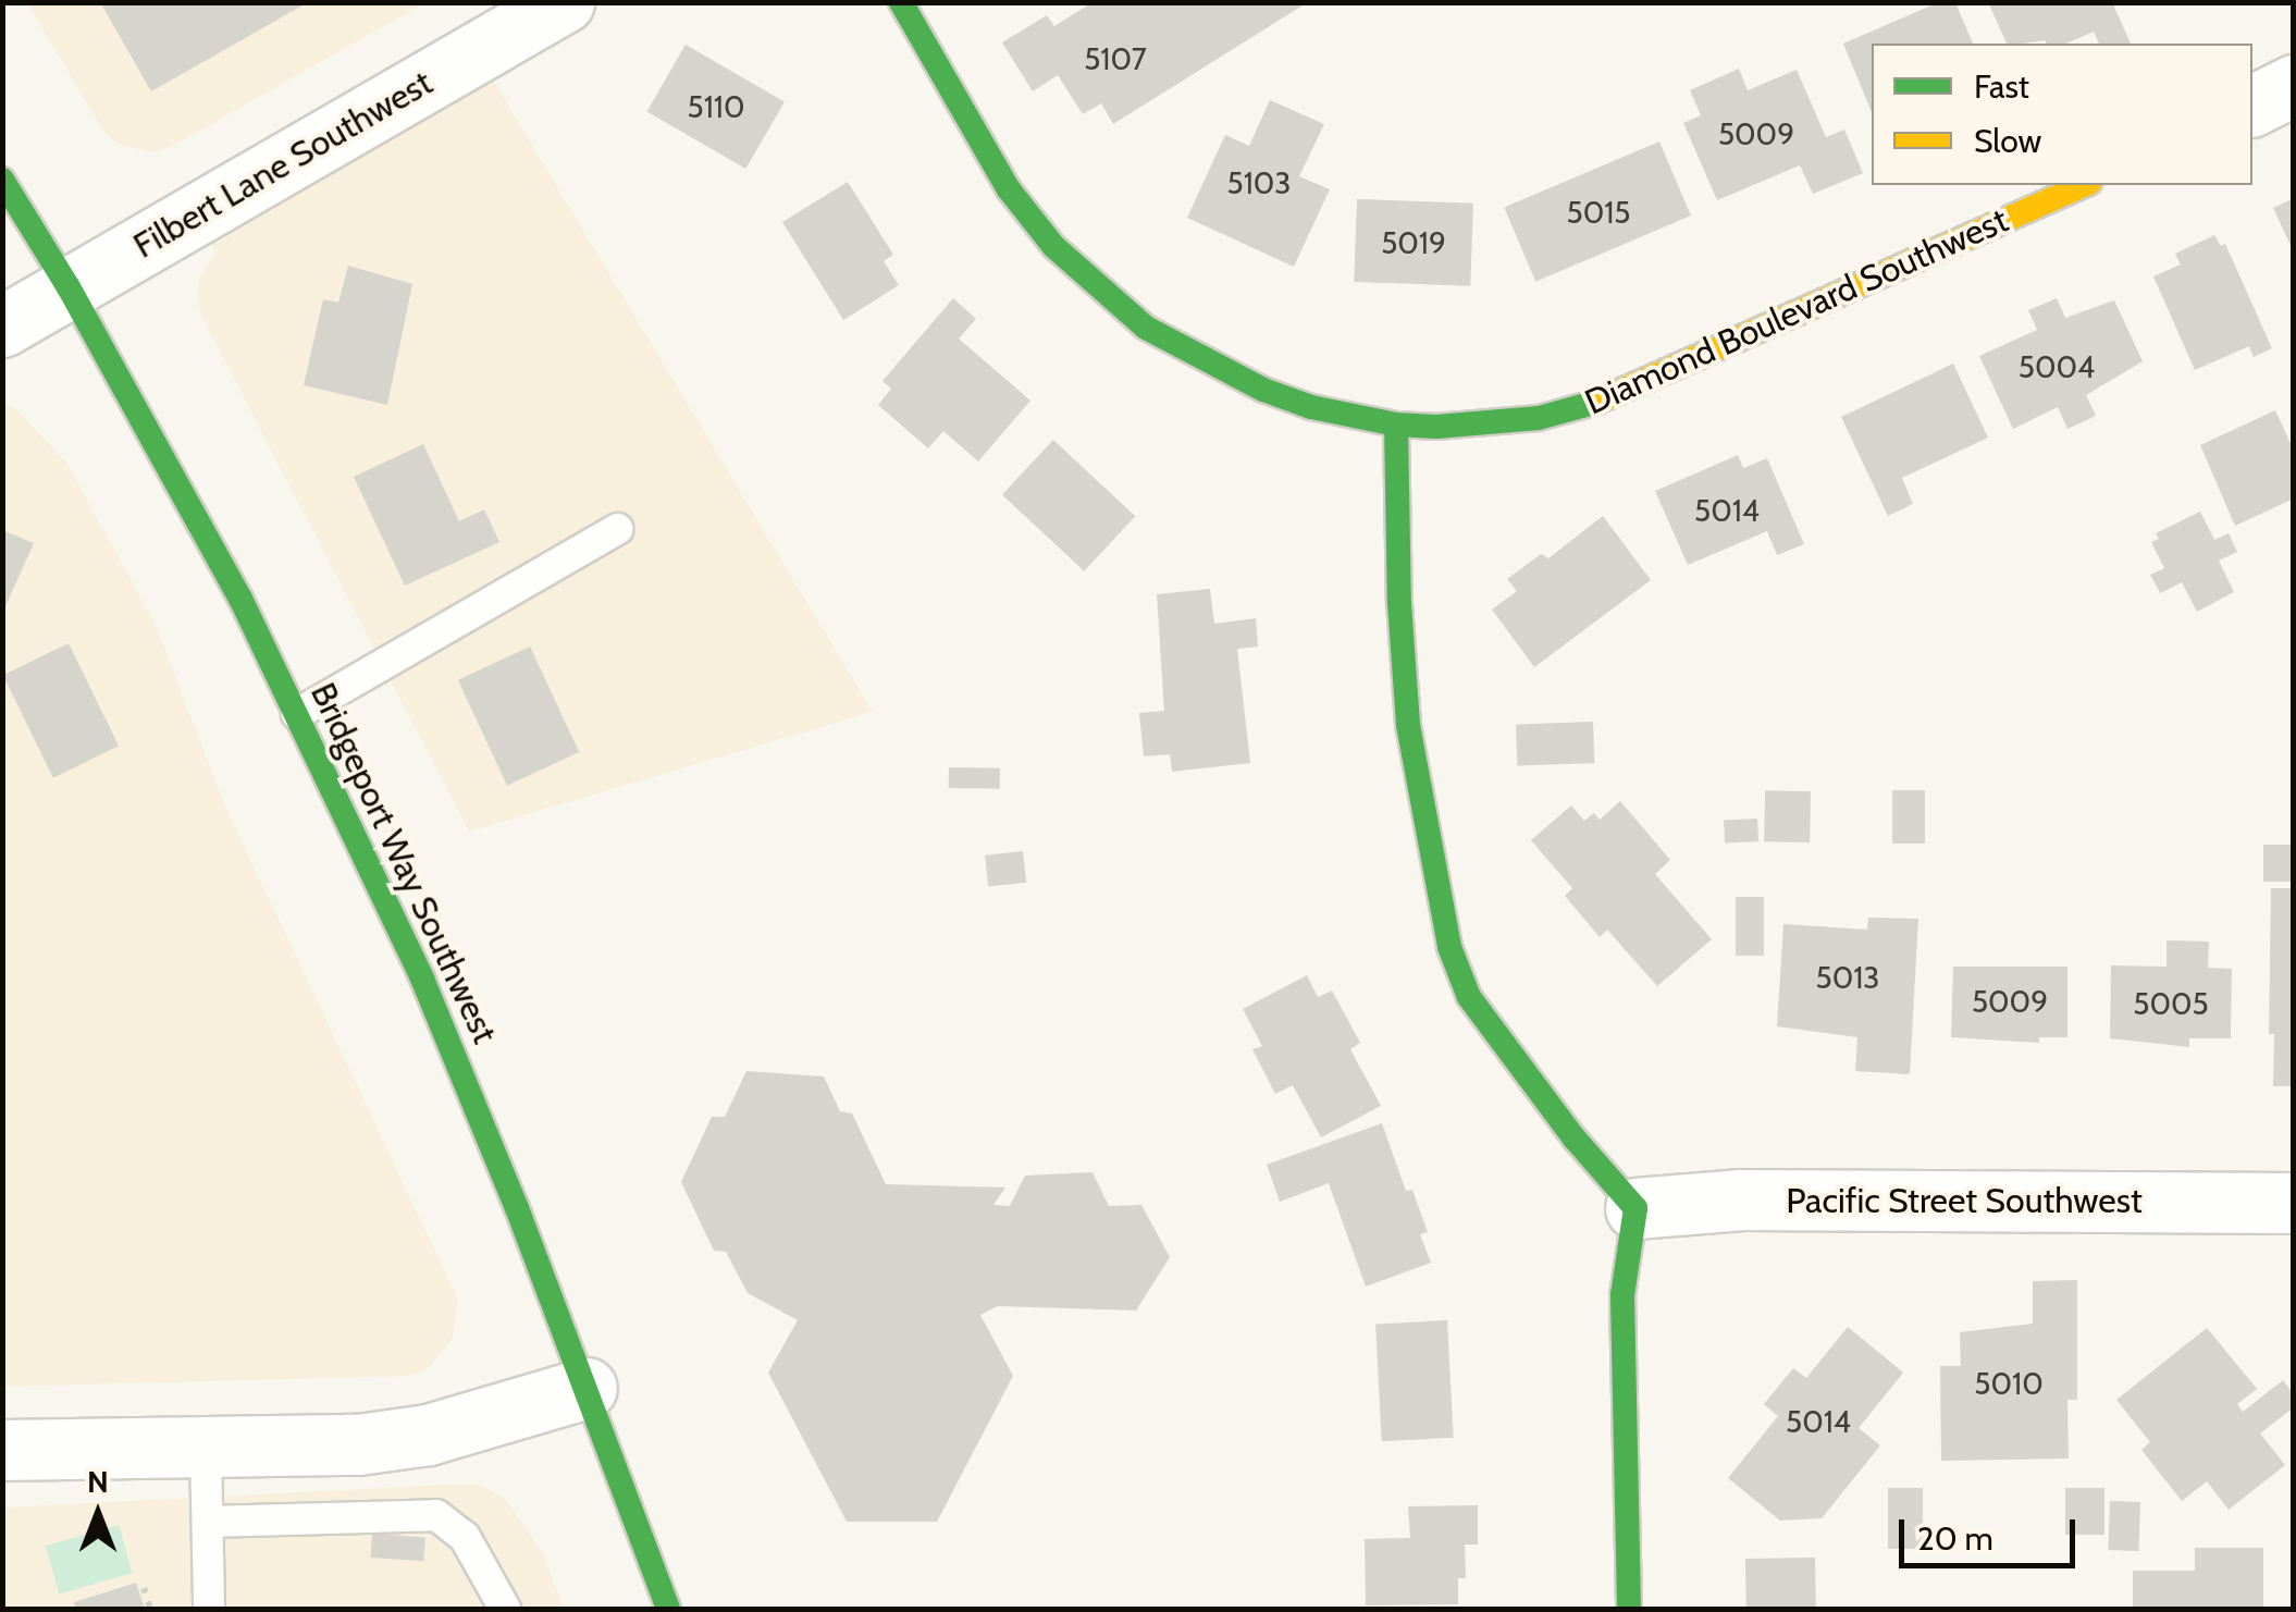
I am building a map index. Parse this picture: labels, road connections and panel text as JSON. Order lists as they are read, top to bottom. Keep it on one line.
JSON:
{"streets":{"street":["Filbert Lane Southwest","Diamond Boulevard Southwest","Bridgeport Way Southwest","Pacific Street Southwest"]},"crossings":[["Filbert Lane Southwest","Bridgeport Way Southwest"]],"house_numbers":["5107","5110","5009","5103","5015","5019","5004","5014","5013","5009","5005","5010","5014"],"legend":["Fast","Slow"],"scale_bar":"20 m","north":"top"}
